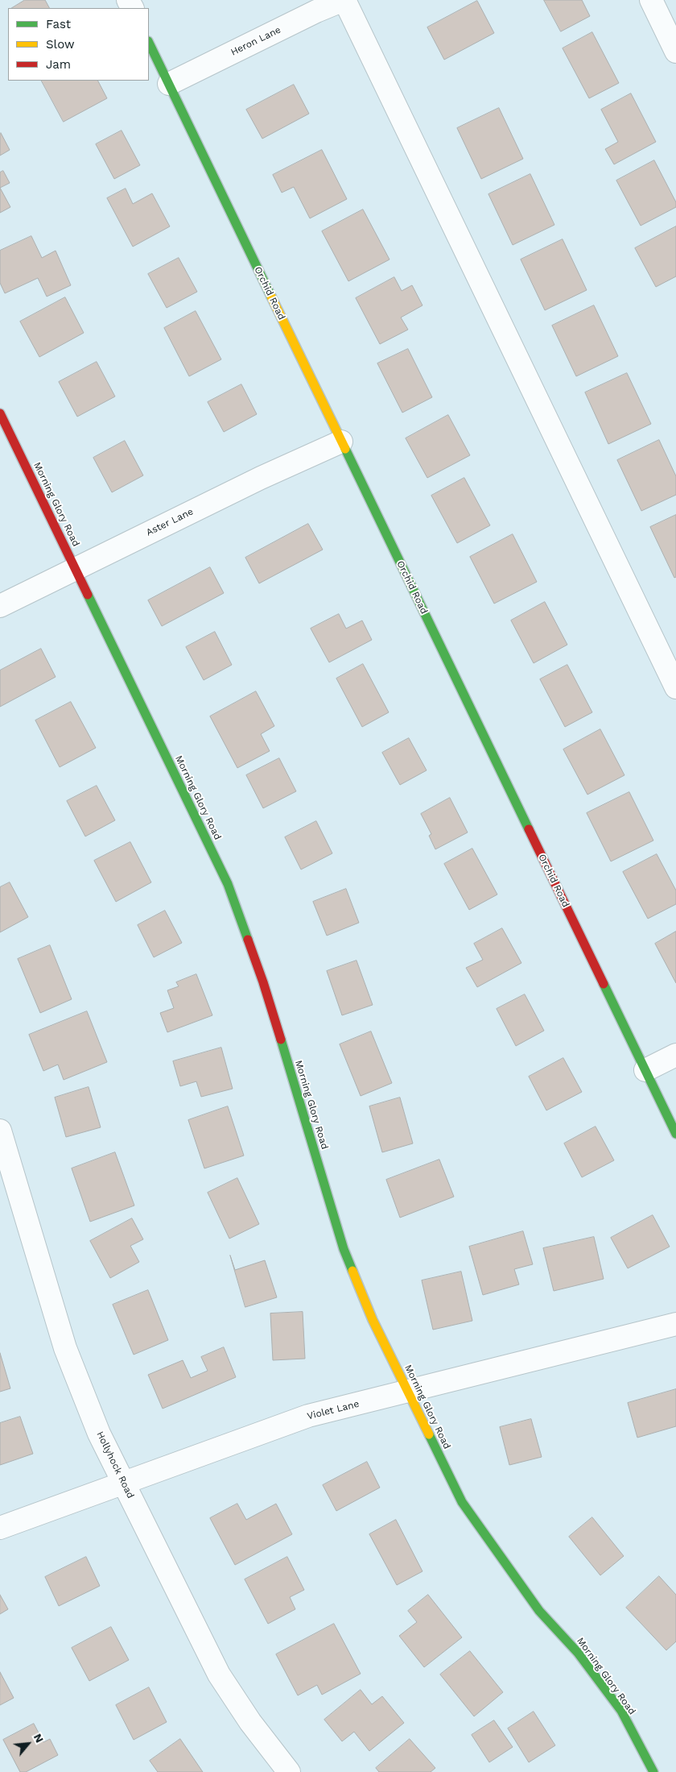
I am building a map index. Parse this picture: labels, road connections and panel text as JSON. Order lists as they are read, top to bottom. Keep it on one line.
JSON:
{"streets":{"street":["Heron Lane","Orchid Road","Morning Glory Road","Aster Lane","Violet Lane","Hollyhock Road"]},"crossings":[["Heron Lane","Orchid Road"],["Orchid Road","Aster Lane"],["Morning Glory Road","Aster Lane"],["Morning Glory Road","Violet Lane"],["Violet Lane","Hollyhock Road"]],"legend":["Fast","Slow","Jam"],"north":"top right"}
